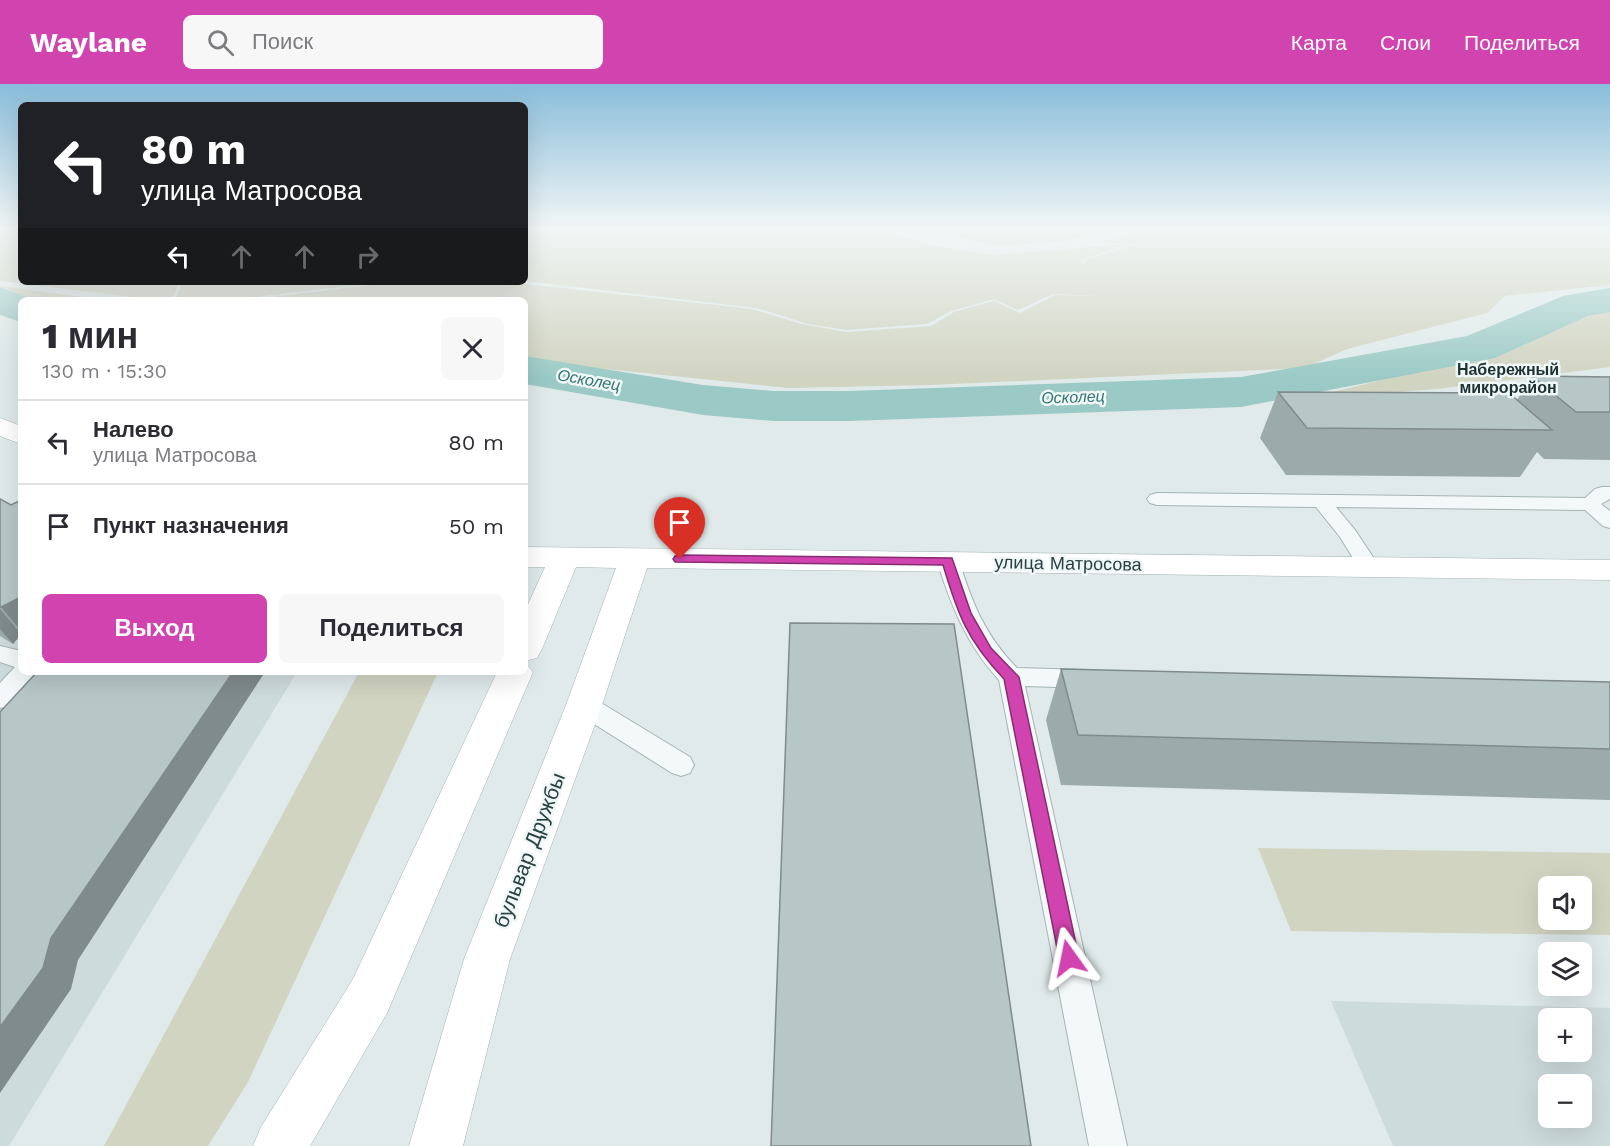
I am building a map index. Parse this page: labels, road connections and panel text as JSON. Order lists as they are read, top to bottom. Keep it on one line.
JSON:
{"streets":{"main road":["улица Матросова","бульвар Дружбы"]},"crossings":[["улица Матросова","бульвар Дружбы"]],"districts":["Набережный микрорайон"],"water":["Осколец"],"page":{"header":"Waylane","search":"Поиск","nav":["Карта","Слои","Поделиться"],"turn":["80 m","улица Матросова"],"heading":["1 мин","130 m · 15:30"],"list":[{"name":"Налево","note":"улица Матросова","value":"80 m"},{"name":"Пункт назначения","value":"50 m"}],"buttons":["Выход","Поделиться"],"map_buttons":["+","−"]}}
